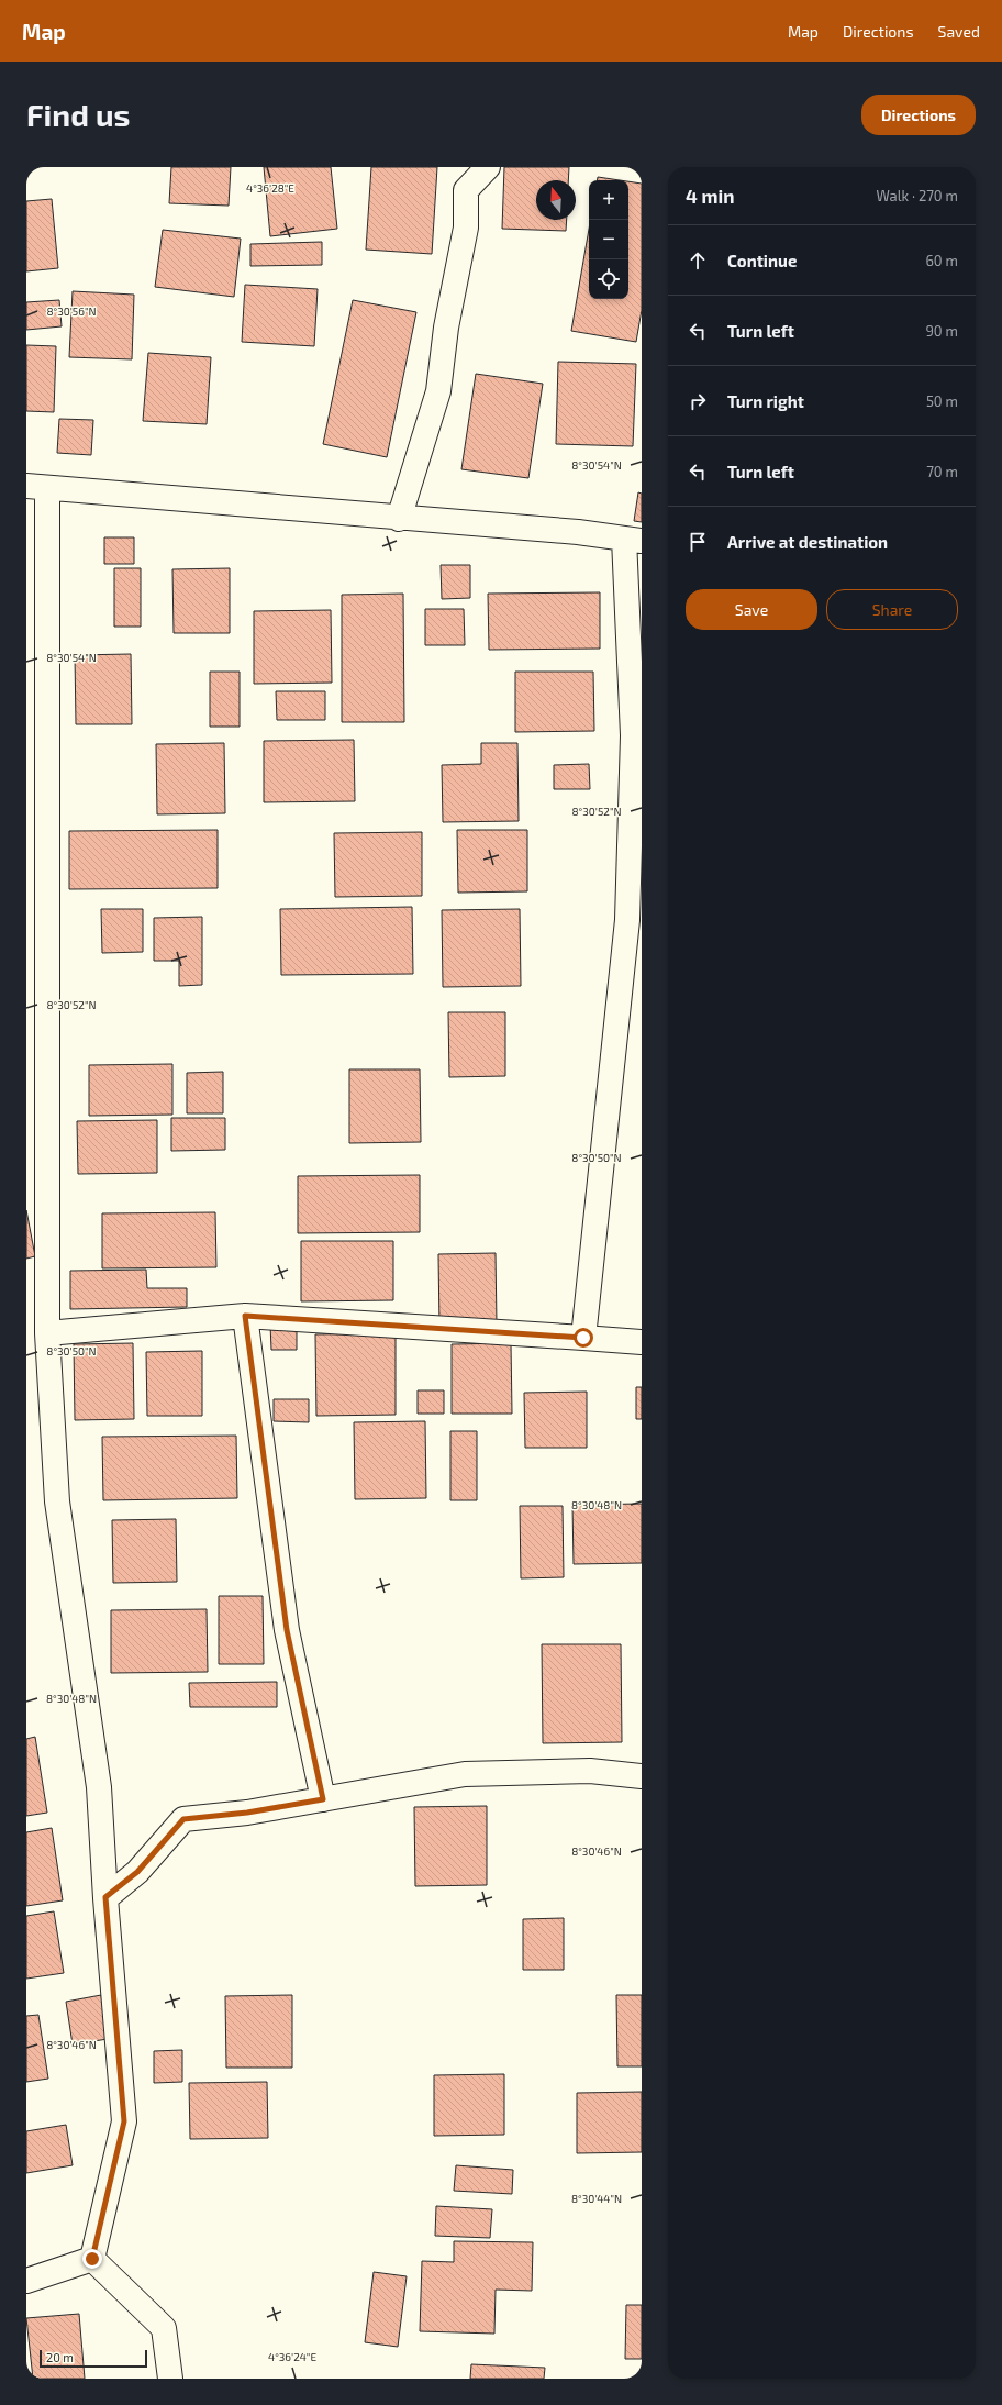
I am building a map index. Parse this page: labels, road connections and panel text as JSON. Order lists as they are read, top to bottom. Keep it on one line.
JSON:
{"scale_bar":"20 m","north":"top","page":{"header":"Map","nav":["Map","Directions","Saved"],"buttons":["Directions",["Save","Share"]],"title":"Find us","heading":["4 min","Walk · 270 m"],"map_buttons":["+","−"],"list":[["Continue","60 m"],["Turn left","90 m"],["Turn right","50 m"],["Turn left","70 m"],"Arrive at destination"],"scale":"20 m"},"coordinates":["4°36'28\"E","8°30'56\"N","8°30'54\"N","8°30'52\"N","8°30'50\"N","8°30'48\"N","8°30'46\"N","8°30'44\"N","4°36'24\"E"]}
